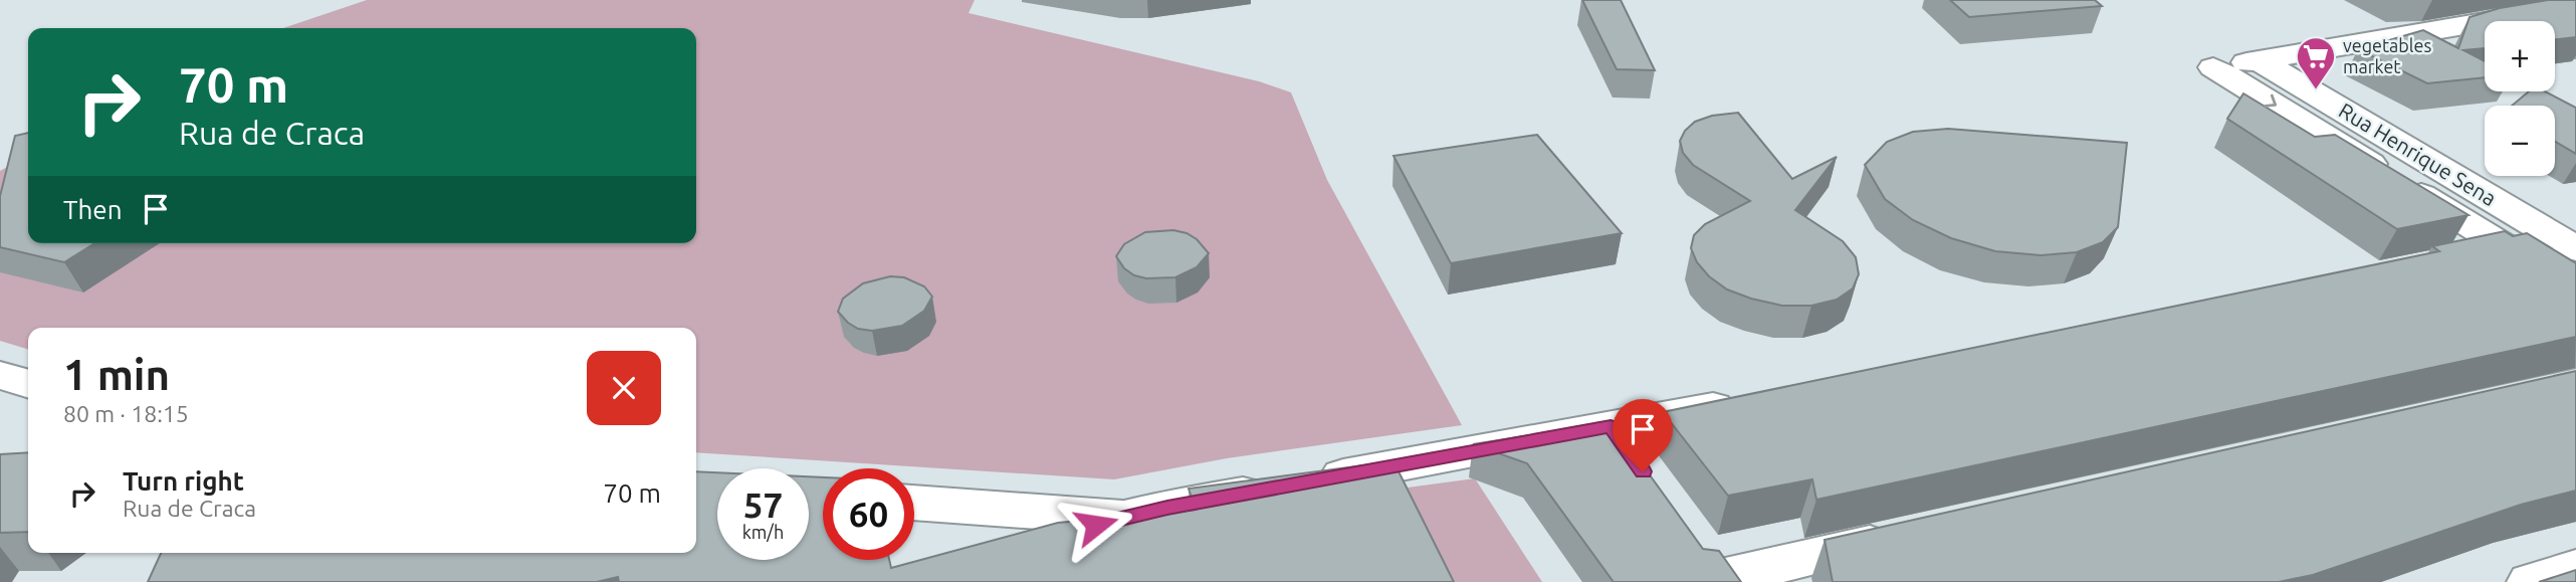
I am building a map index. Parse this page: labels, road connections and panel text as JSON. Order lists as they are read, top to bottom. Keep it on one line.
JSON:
{"streets":{"main road":["Rua Henrique Sena"]},"places":{"supermarket":["vegetables market"]},"page":{"map_buttons":["+","−"],"turn":["70 m","Rua de Craca"],"then":"Then","heading":["1 min","80 m · 18:15"],"list":[{"name":"Turn right","note":"Rua de Craca","value":"70 m"}],"speed":"57 km/h","limit":"60"}}
